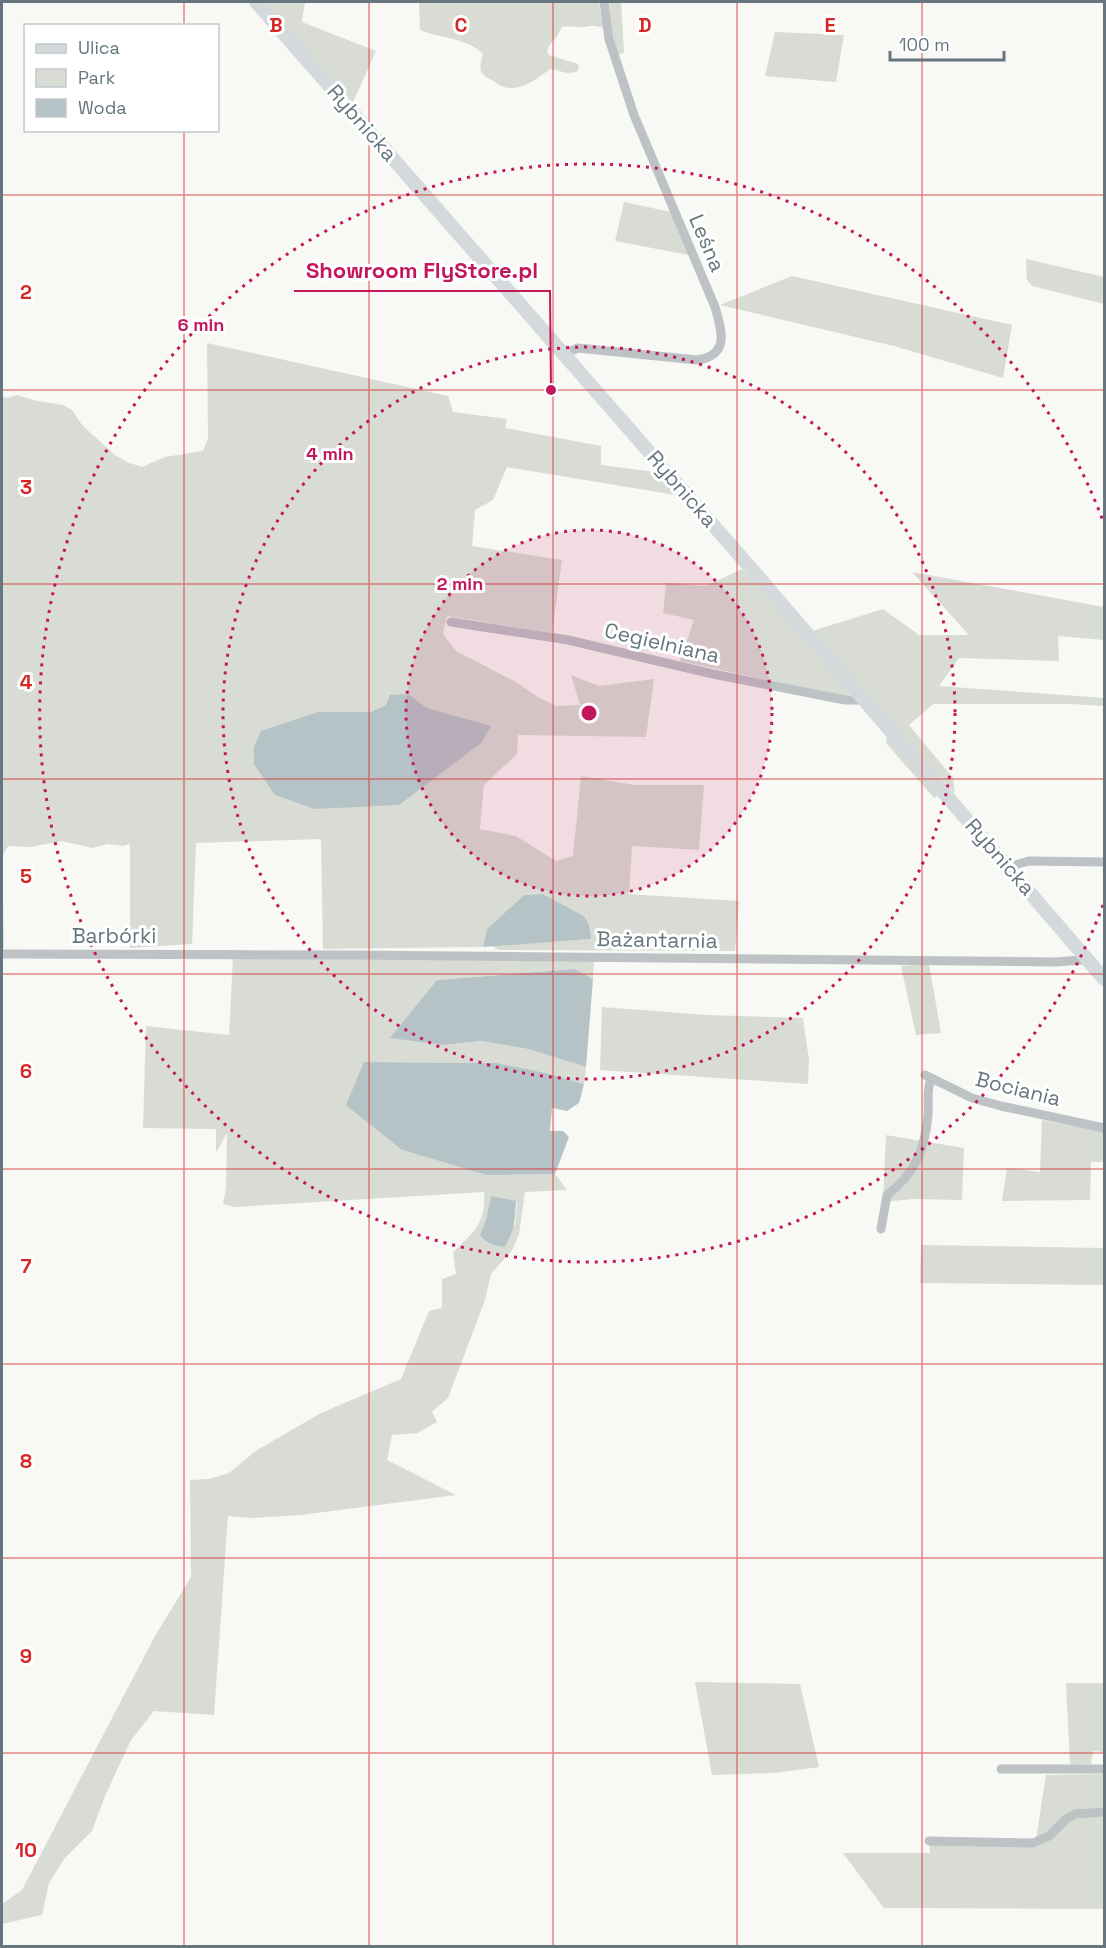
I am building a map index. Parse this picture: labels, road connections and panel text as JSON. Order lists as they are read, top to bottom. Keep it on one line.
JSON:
{"streets":{"main road":["Rybnicka"],"street":["Leśna","Cegielniana","Barbórki","Bażantarnia","Bociania"]},"crossings":[["Rybnicka","Leśna"],["Rybnicka","Cegielniana"],["Rybnicka","Bażantarnia"],["Barbórki","Bażantarnia"]],"places":["Showroom FlyStore.pl"],"legend":["Ulica","Park","Woda"],"scale_bar":"100 m","grid":{"columns":["B","C","D","E"],"rows":["2","3","4","5","6","7","8","9","10"]},"rings":["6 min","4 min","2 min"]}
